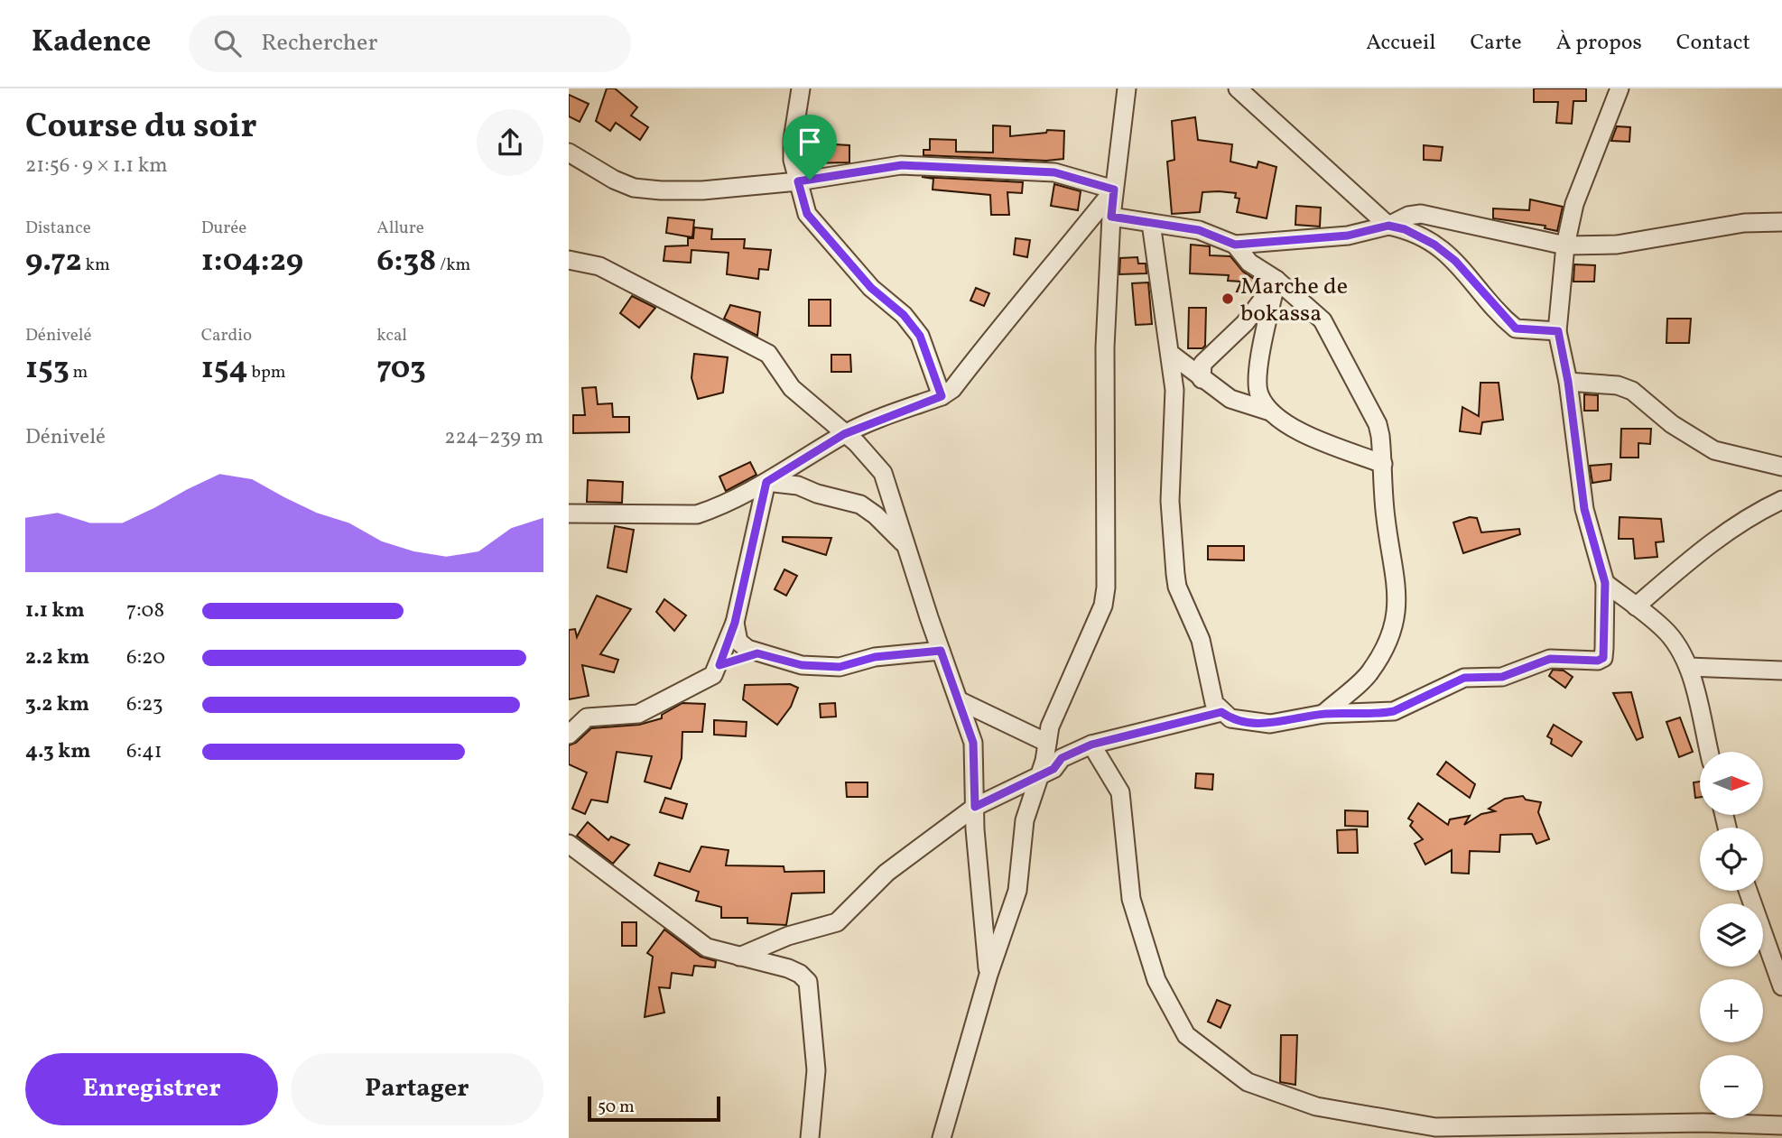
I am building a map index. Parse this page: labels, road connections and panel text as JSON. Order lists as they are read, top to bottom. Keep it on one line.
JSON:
{"places":["Marche de bokassa"],"scale_bar":"50 m","north":"right","page":{"header":"Kadence","search":"Rechercher","nav":["Accueil","Carte","À propos","Contact"],"heading":["Course du soir","21:56 · 9 × 1.1 km"],"stats":[["Distance","9.72 km"],["Durée","1:04:29"],["Allure","6:38 /km"],["Dénivelé","153 m"],["Cardio","154 bpm"],["kcal","703"]],"chart":["Dénivelé","224–239 m"],"list":[{"name":"1.1 km","note":"7:08"},{"name":"2.2 km","note":"6:20"},{"name":"3.2 km","note":"6:23"},{"name":"4.3 km","note":"6:41"}],"map_buttons":["+","−"],"buttons":["Enregistrer","Partager"],"scale":"50 m"}}
